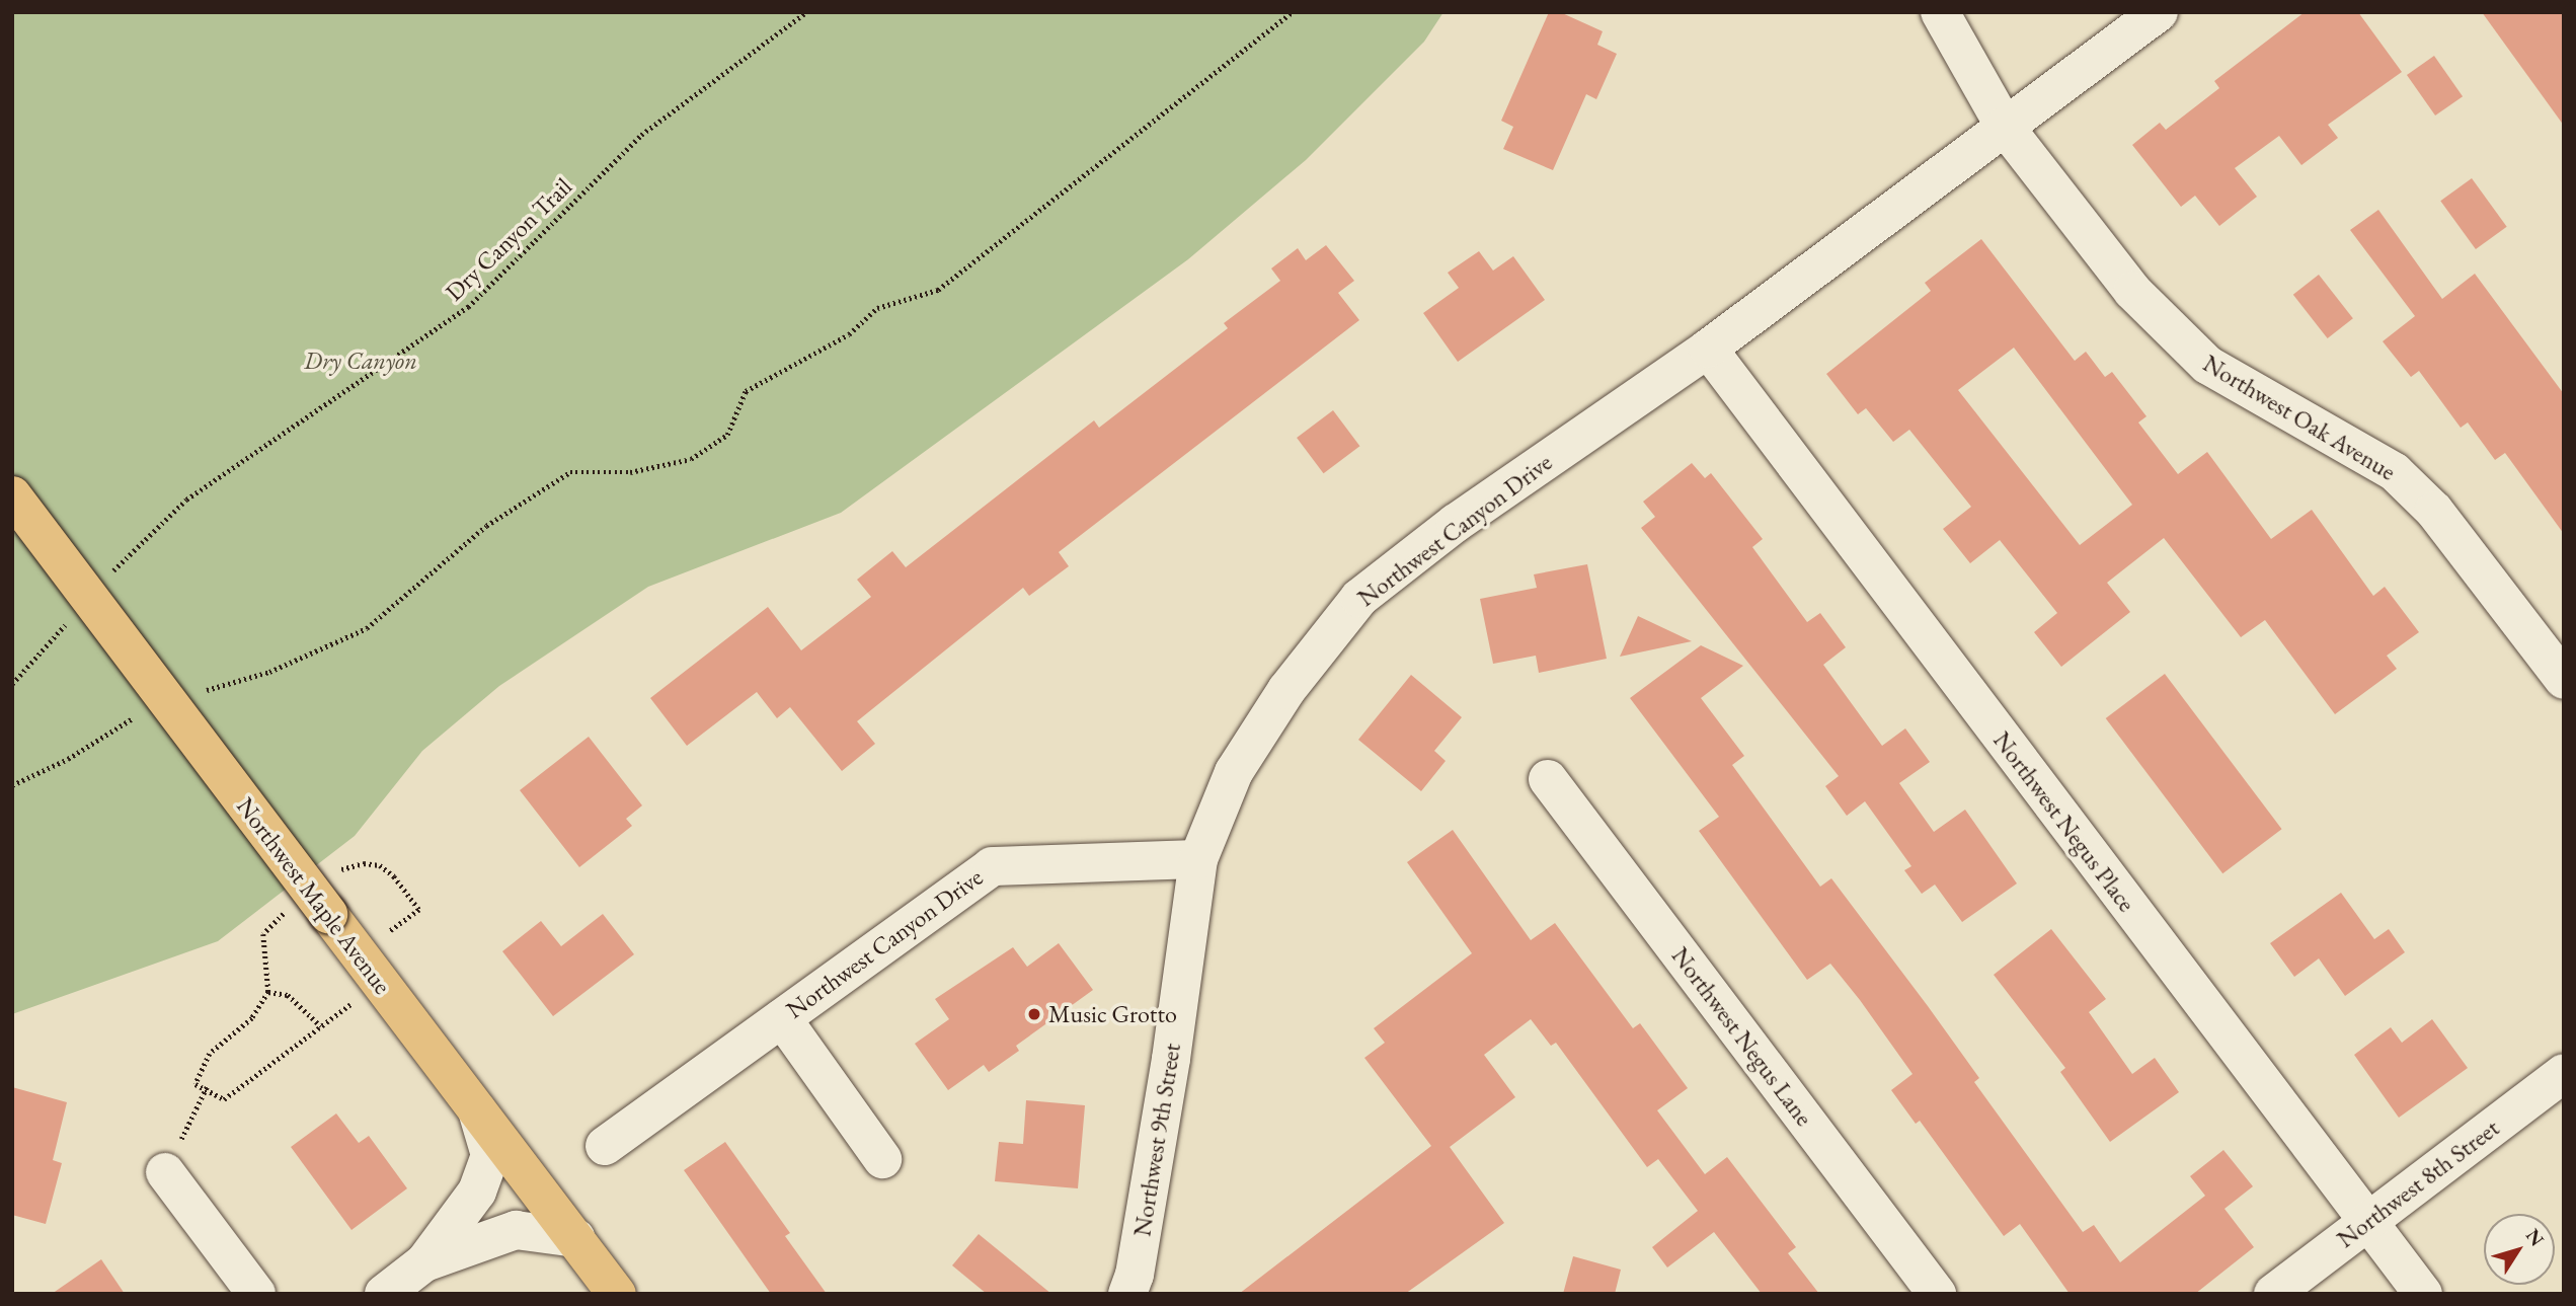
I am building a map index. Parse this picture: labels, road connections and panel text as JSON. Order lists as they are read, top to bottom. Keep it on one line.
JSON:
{"streets":{"main road":["Northwest Maple Avenue"],"street":["Northwest Oak Avenue","Northwest Canyon Drive","Northwest Negus Place","Northwest Negus Lane","Northwest 9th Street","Northwest 8th Street"],"path":["Dry Canyon Trail"]},"crossings":[["Northwest Oak Avenue","Northwest Canyon Drive"],["Northwest Canyon Drive","Northwest Negus Place"],["Northwest Canyon Drive","Northwest 9th Street"],["Northwest Negus Place","Northwest 8th Street"]],"parks":["Dry Canyon"],"places":["Music Grotto"],"north":"top right"}
